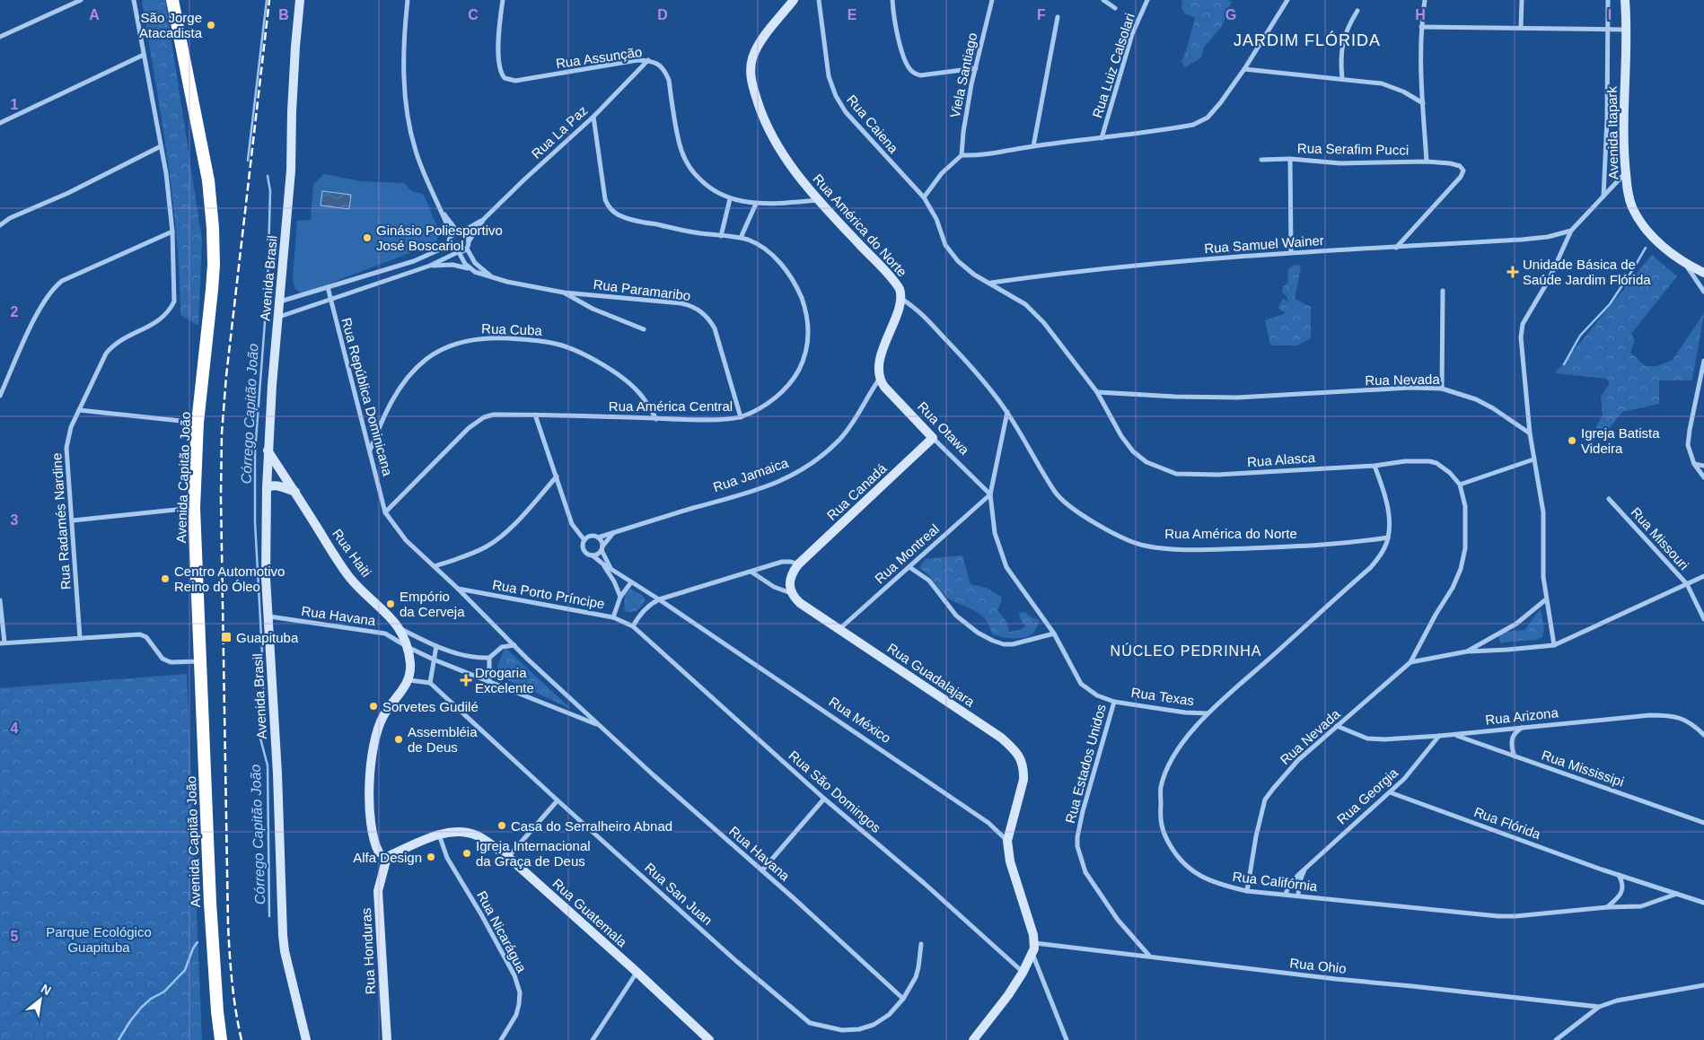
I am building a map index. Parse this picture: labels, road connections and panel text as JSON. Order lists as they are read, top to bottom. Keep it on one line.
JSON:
{"streets":{"highway":["Avenida Capitão João"],"main road":["Avenida Itapark","Rua América do Norte","Avenida Brasil","Rua Otawa","Rua Jamaica","Rua Canadá","Rua Haiti","Rua Guadalajara","Rua Guatemala","Rua Honduras"],"street":["Rua Assunção","Rua Luiz Calsolari","Viela Santiago","Rua Caiena","Rua La Paz","Rua Serafim Pucci","Rua Samuel Wainer","Rua Paramaribo","Rua Cuba","Rua Nevada","Rua República Dominicana","Rua América Central","Rua Alasca","Rua Radamés Nardine","Rua Missouri","Rua Montreal","Rua Porto Príncipe","Rua Havana","Rua Texas","Rua Arizona","Rua México","Rua Estados Unidos","Rua Mississipi","Rua São Domingos","Rua Georgia","Rua Flórida","Rua Califórnia","Rua San Juan","Rua Nicarágua","Rua Ohio"]},"crossings":[["Rua Assunção","Rua La Paz"],["Rua Assunção","Rua América do Norte"],["Rua La Paz","Rua Paramaribo"],["Rua La Paz","Rua América Central"],["Rua Serafim Pucci","Rua Samuel Wainer"],["Rua América do Norte","Rua Jamaica"],["Rua América do Norte","Rua Estados Unidos"],["Rua América do Norte","Rua Califórnia"],["Rua Samuel Wainer","Rua Alasca"],["Avenida Brasil","Rua Haiti"],["Avenida Brasil","Rua Havana"],["Rua Paramaribo","Rua América Central"],["Rua Cuba","Rua República Dominicana"],["Rua Cuba","Rua América Central"],["Rua Nevada","Rua Alasca"],["Rua Nevada","Rua Arizona"],["Rua Nevada","Rua Califórnia"],["Rua República Dominicana","Rua América Central"],["Rua Otawa","Rua Jamaica"],["Rua Otawa","Rua Canadá"],["Rua Otawa","Rua Montreal"],["Rua Otawa","Rua Estados Unidos"],["Rua Alasca","Rua Califórnia"],["Rua Jamaica","Rua México"],["Rua Canadá","Rua Guadalajara"],["Rua Haiti","Rua Havana"],["Rua Montreal","Rua Guadalajara"],["Rua Montreal","Rua Estados Unidos"],["Rua Porto Príncipe","Rua São Domingos"],["Rua Havana","Rua San Juan"],["Rua Guadalajara","Rua México"],["Rua Texas","Rua Estados Unidos"],["Rua Texas","Rua Califórnia"],["Rua Arizona","Rua Mississipi"],["Rua Arizona","Rua Georgia"],["Rua Estados Unidos","Rua Ohio"],["Rua Georgia","Rua Flórida"],["Rua Georgia","Rua Califórnia"],["Rua Flórida","Rua Califórnia"],["Rua Guatemala","Rua Nicarágua"],["Rua Guatemala","Rua Honduras"]],"districts":["JARDIM FLÓRIDA","NÚCLEO PEDRINHA"],"water":["Córrego Capitão João"],"parks":["Parque Ecológico Guapituba"],"places":{"other":["São Jorge Atacadista","Ginásio Poliesportivo José Boscariol","Igreja Batista Videira","Centro Automotivo Reino do Óleo","Empório da Cerveja","Sorvetes Gudilé","Assembléia de Deus","Casa do Serralheiro Abnad","Igreja Internacional da Graça de Deus","Alfa Design"],"health":["Unidade Básica de Saúde Jardim Flórida","Drogaria Excelente"],"transit":["Guapituba"]},"north":"top right","grid":{"columns":["A","B","C","D","E","F","G","H","I"],"rows":["1","2","3","4","5"]}}
